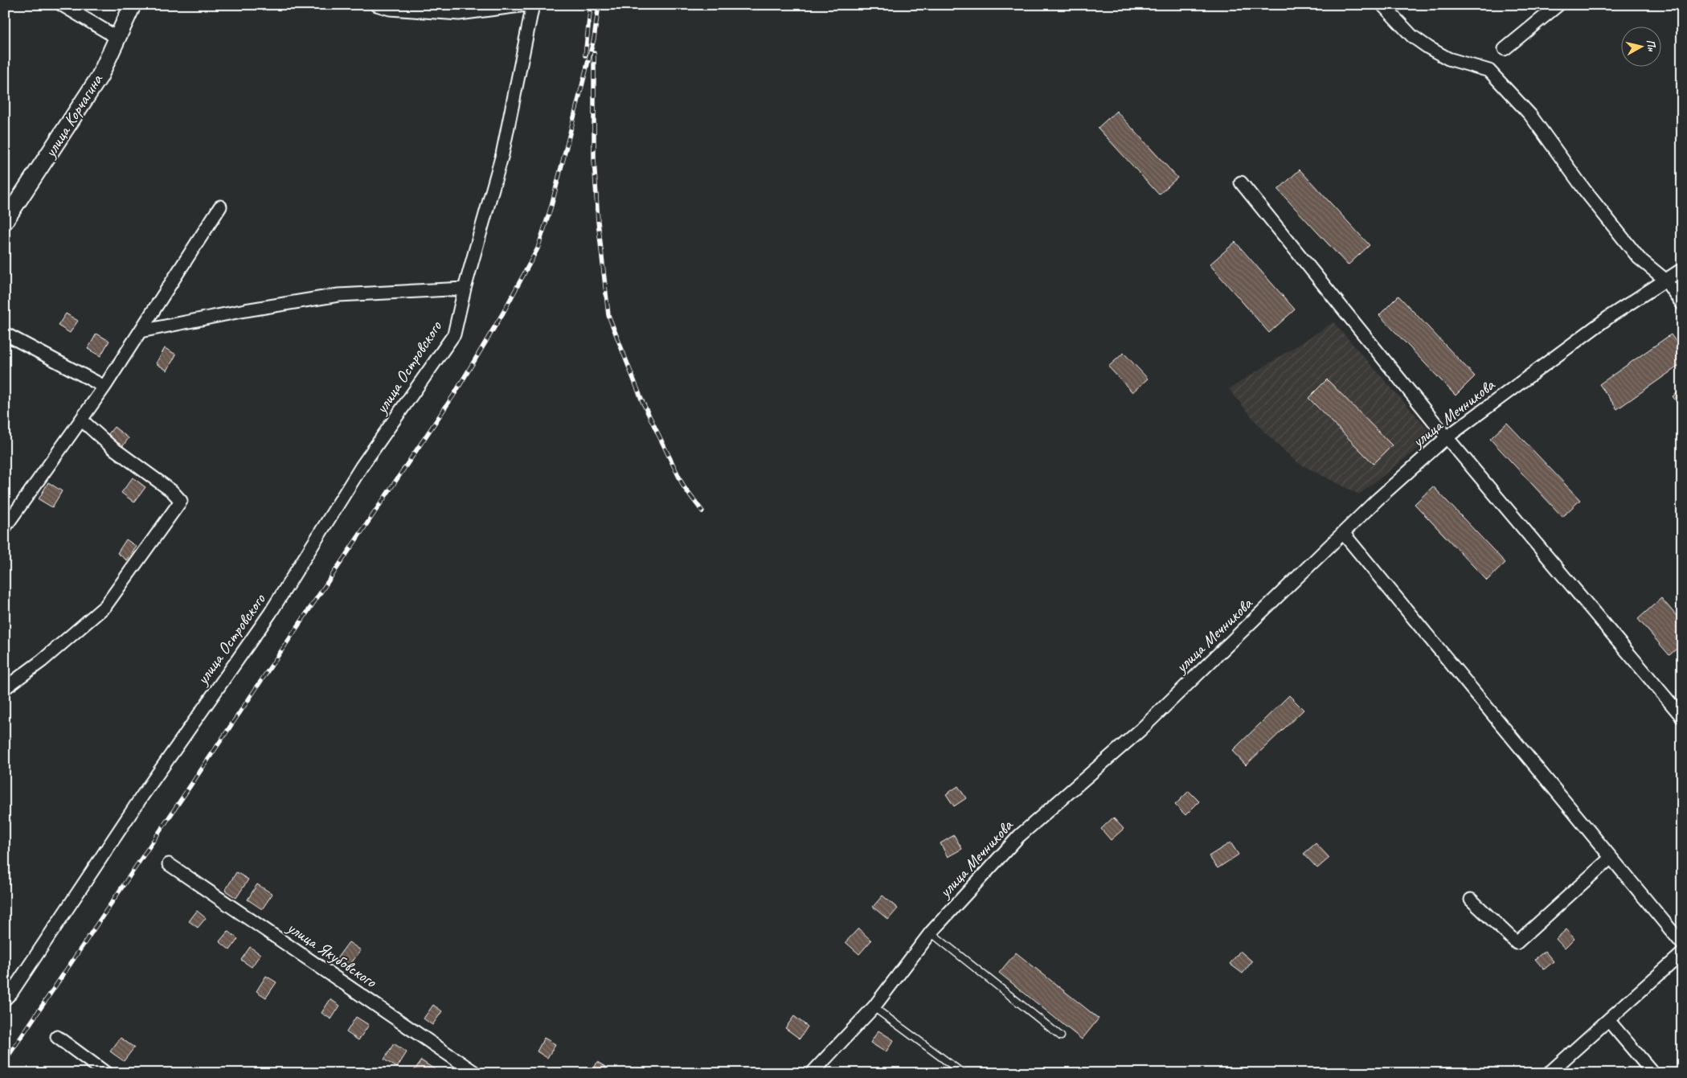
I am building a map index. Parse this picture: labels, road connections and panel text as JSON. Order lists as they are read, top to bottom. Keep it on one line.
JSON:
{"streets":{"street":["улица Корчагина","улица Островского","улица Мечникова","улица Якубовского"]},"north":"right"}
